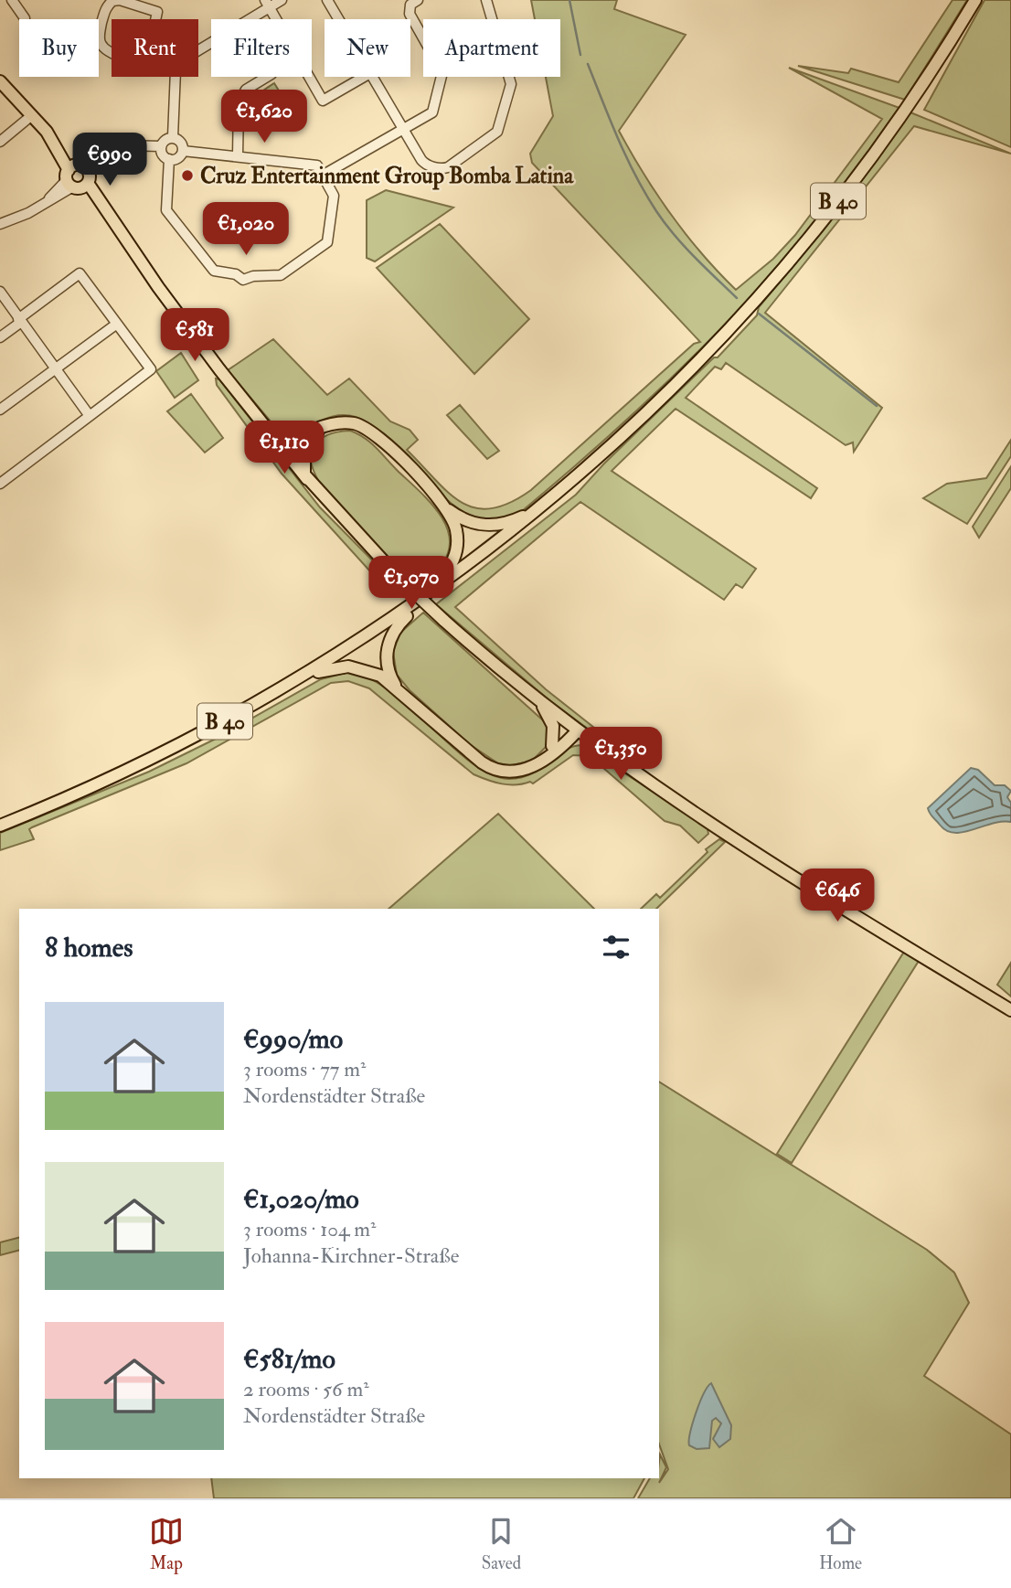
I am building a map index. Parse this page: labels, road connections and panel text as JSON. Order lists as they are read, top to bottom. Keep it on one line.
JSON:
{"streets":{"main road":["B 40"]},"places":["Cruz Entertainment Group Bomba Latina"],"page":{"chip":["Buy","Rent","Filters","New","Apartment"],"price":["€1,620","€990","€1,020","€581","€1,110","€1,070","€1,350","€646"],"heading":"8 homes","list":[{"name":"€990/mo","note":"3 rooms · 77 m² · Nordenstädter Straße"},{"name":"€1,020/mo","note":"3 rooms · 104 m² · Johanna-Kirchner-Straße"},{"name":"€581/mo","note":"2 rooms · 56 m² · Nordenstädter Straße"}],"tabs":["Map","Saved","Home"]}}
